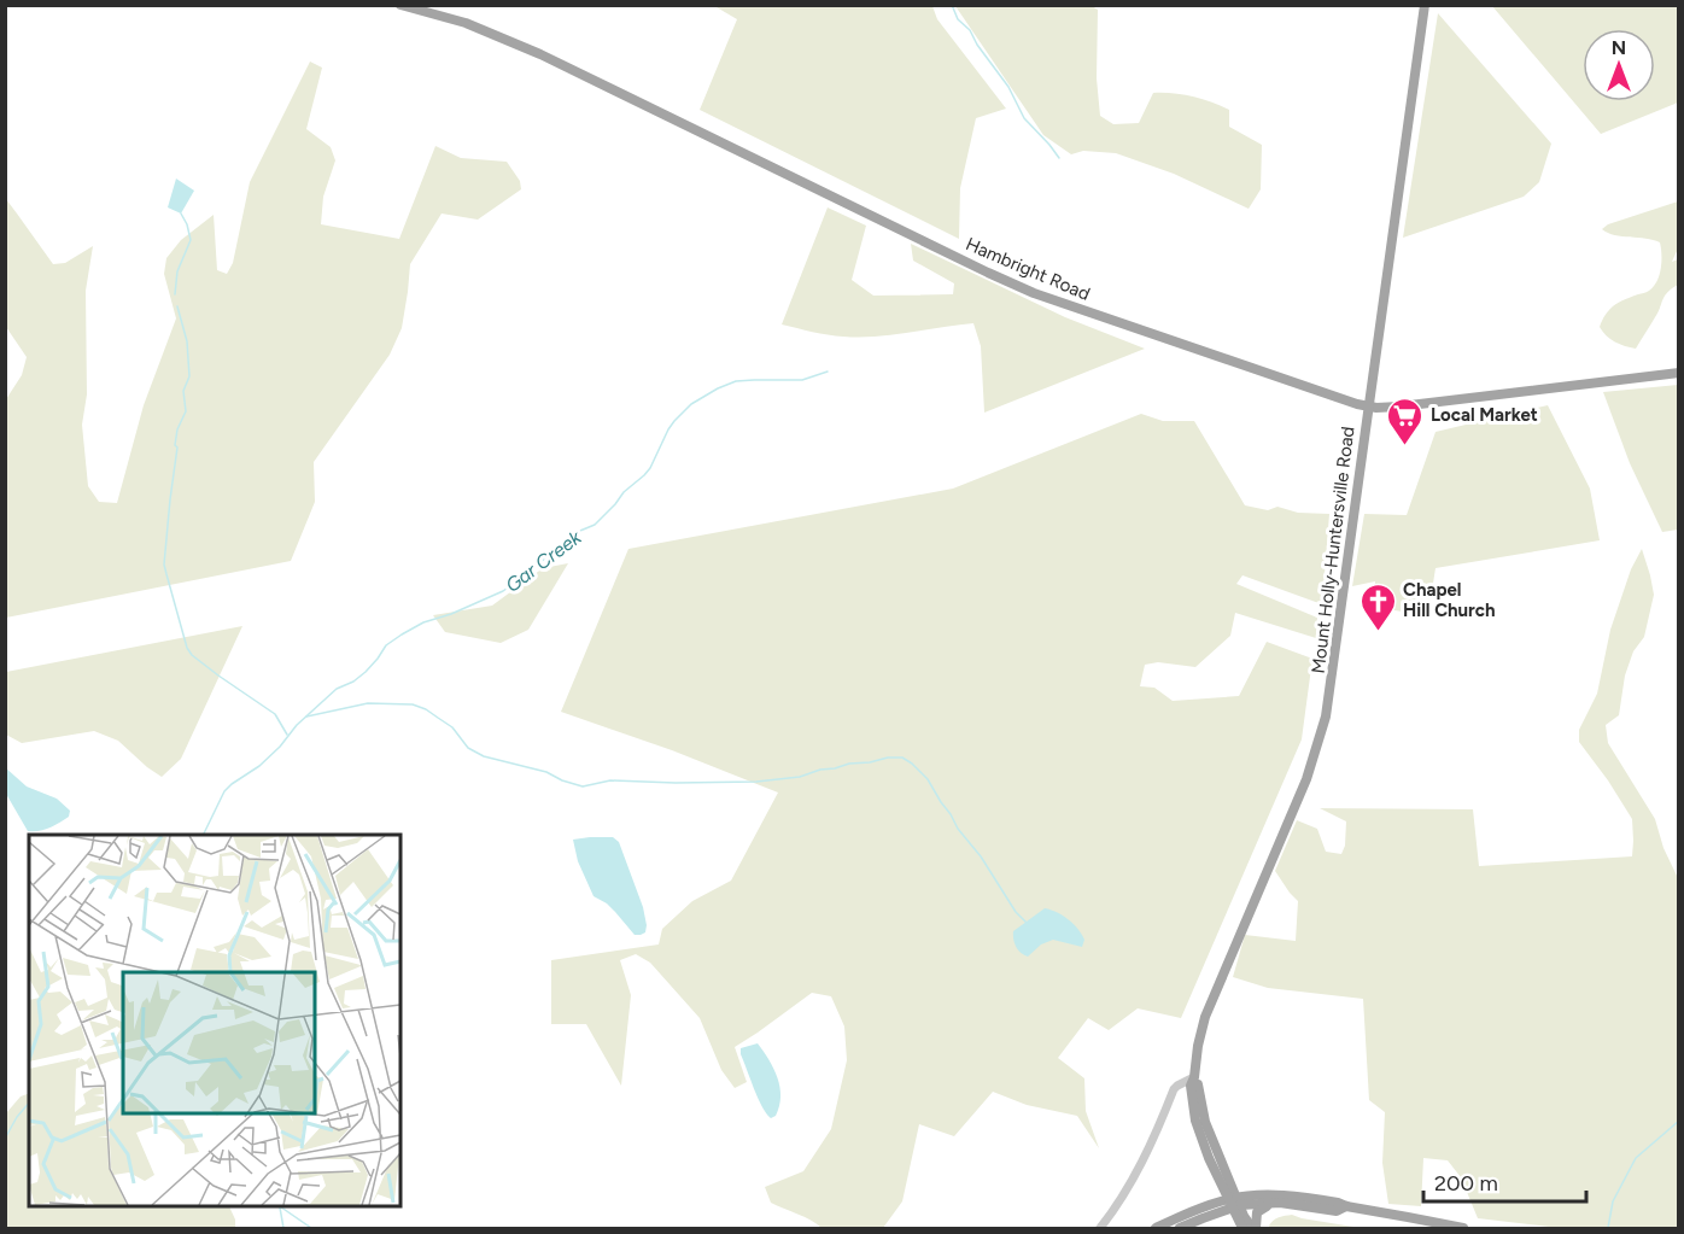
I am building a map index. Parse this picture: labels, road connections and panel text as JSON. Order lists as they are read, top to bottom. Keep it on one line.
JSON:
{"streets":{"main road":["Hambright Road","Mount Holly-Huntersville Road"]},"crossings":[["Hambright Road","Mount Holly-Huntersville Road"]],"water":["Gar Creek"],"places":{"supermarket":["Local Market"],"church":["Chapel Hill Church"]},"scale_bar":"200 m","north":"top"}
